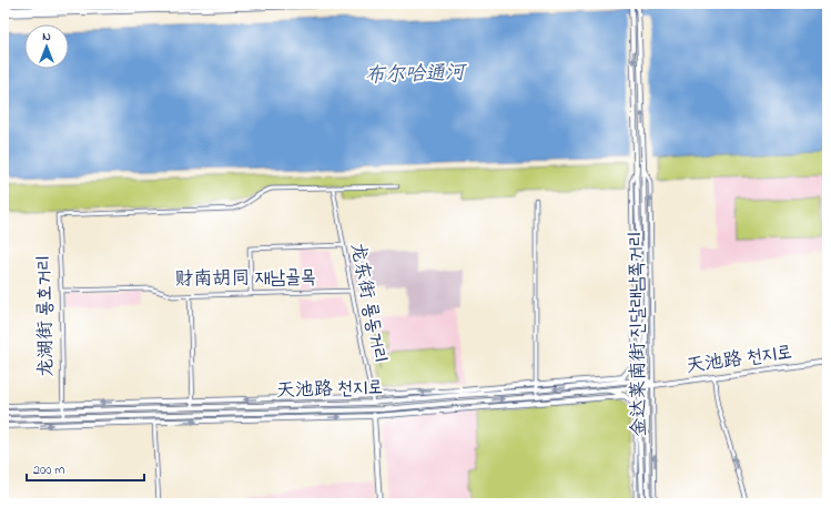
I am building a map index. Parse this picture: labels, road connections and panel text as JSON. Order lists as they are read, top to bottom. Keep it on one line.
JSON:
{"streets":{"main road":["龙东街 룡동거리","金达莱南街 진달래남쪽거리","天池路 천지로"],"street":["财南胡同 재남골목","龙湖街 룡호거리"]},"crossings":[["财南胡同 재남골목","龙东街 룡동거리"],["财南胡同 재남골목","龙湖街 룡호거리"],["龙东街 룡동거리","龙湖街 룡호거리"],["龙东街 룡동거리","天池路 천지로"],["龙湖街 룡호거리","天池路 천지로"],["金达莱南街 진달래남쪽거리","天池路 천지로"]],"water":["布尔哈通河"],"scale_bar":"200 m","north":"top"}
